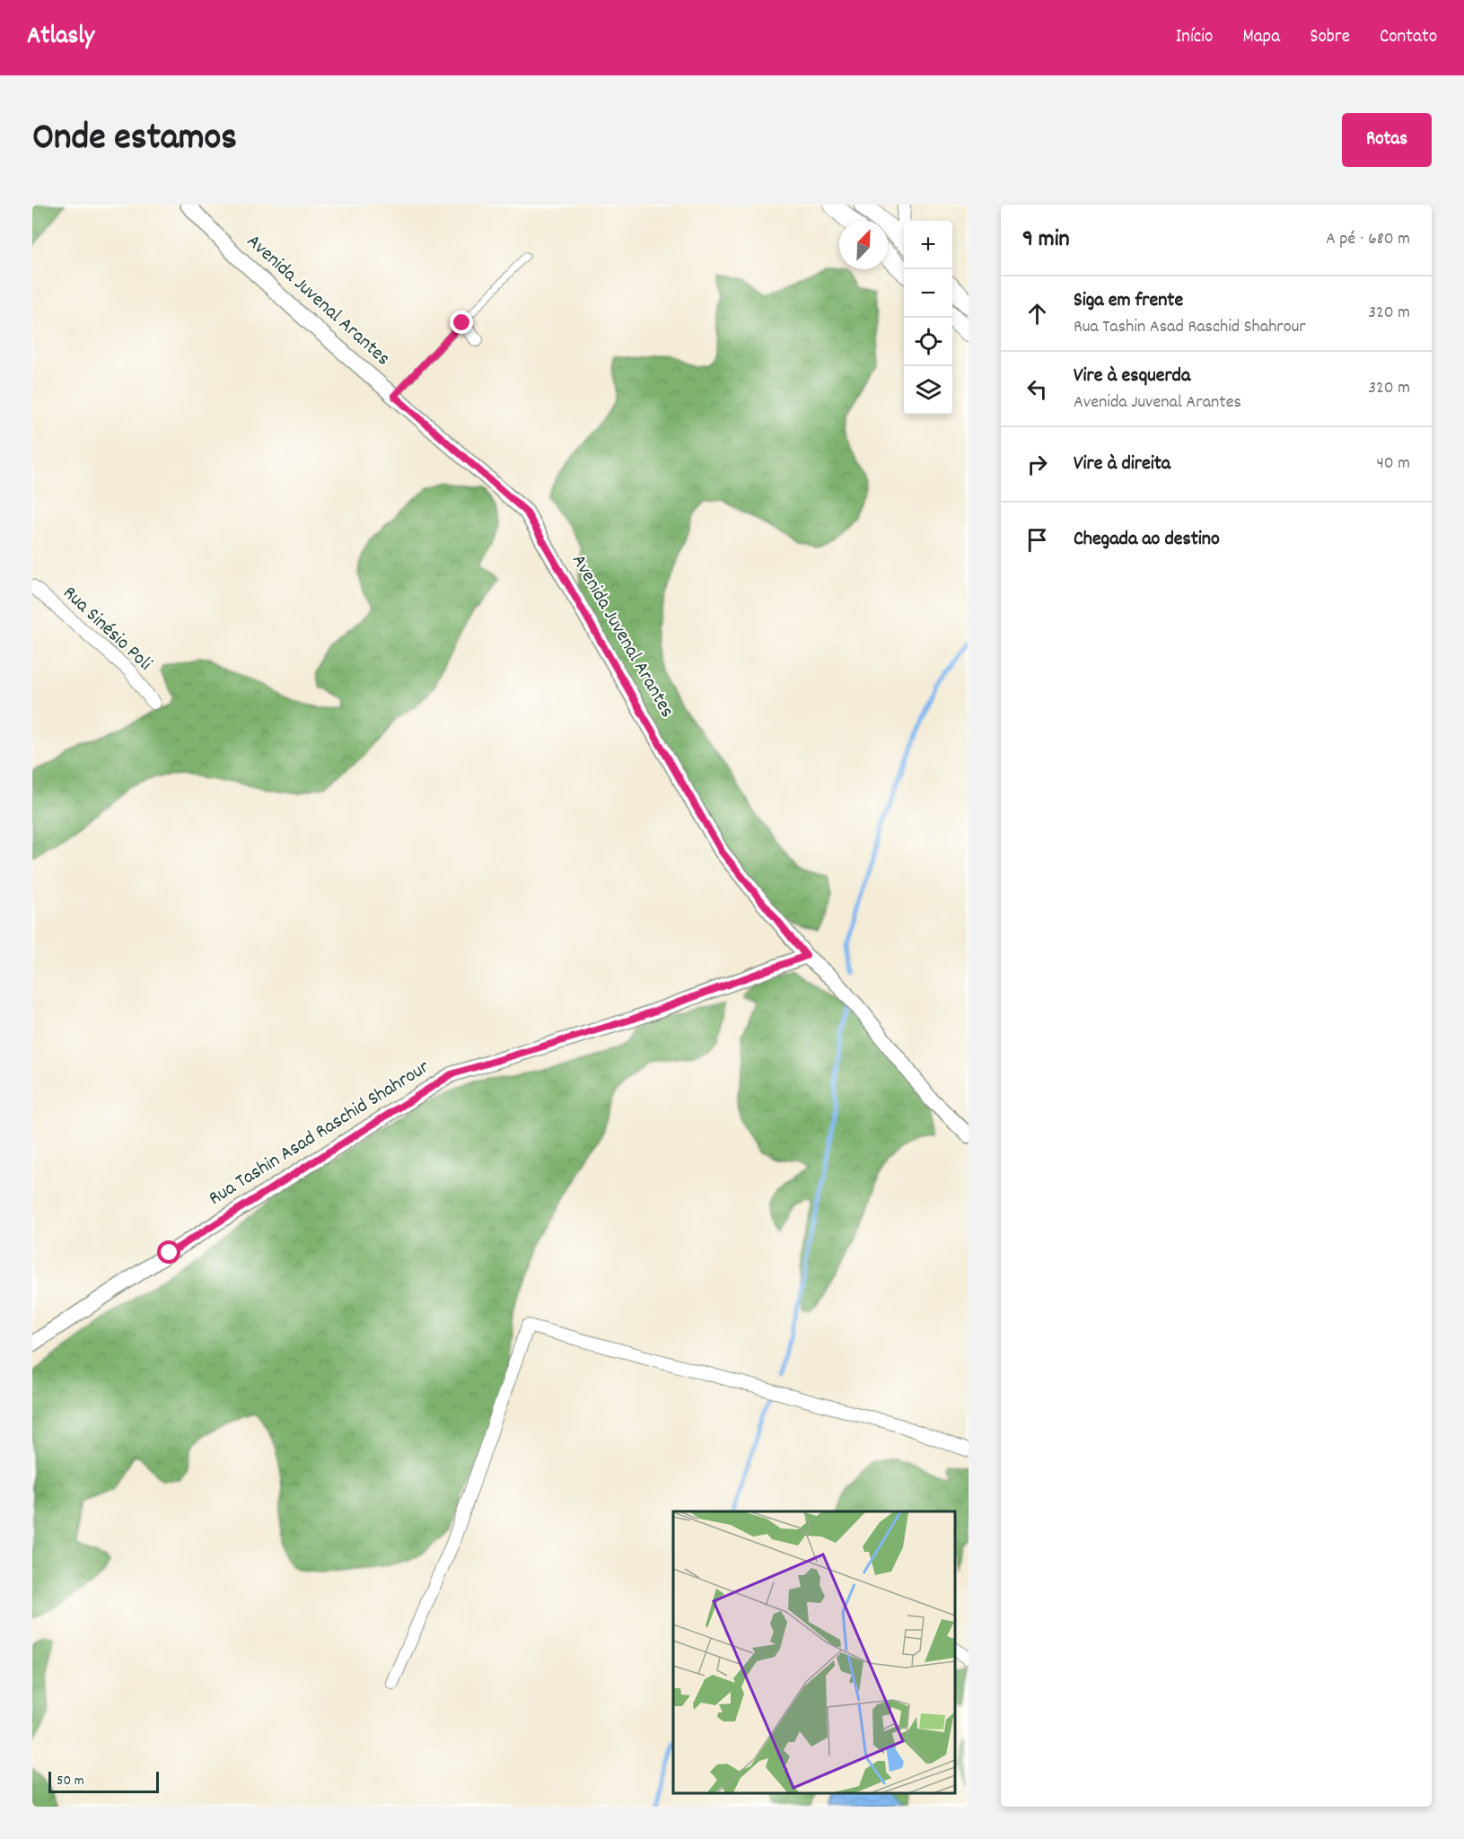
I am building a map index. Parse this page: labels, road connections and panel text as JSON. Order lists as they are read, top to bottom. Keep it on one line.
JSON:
{"streets":{"street":["Avenida Juvenal Arantes","Rua Sinésio Poli","Rua Tashin Asad Raschid Shahrour"]},"crossings":[["Avenida Juvenal Arantes","Rua Tashin Asad Raschid Shahrour"]],"scale_bar":"50 m","north":"top right","page":{"header":"Atlasly","nav":["Início","Mapa","Sobre","Contato"],"title":"Onde estamos","buttons":"Rotas","heading":["9 min","A pé · 680 m"],"map_buttons":["+","−"],"list":[["Siga em frente","Rua Tashin Asad Raschid Shahrour","320 m"],["Vire à esquerda","Avenida Juvenal Arantes","320 m"],["Vire à direita","40 m"],"Chegada ao destino"],"scale":"50 m"}}
